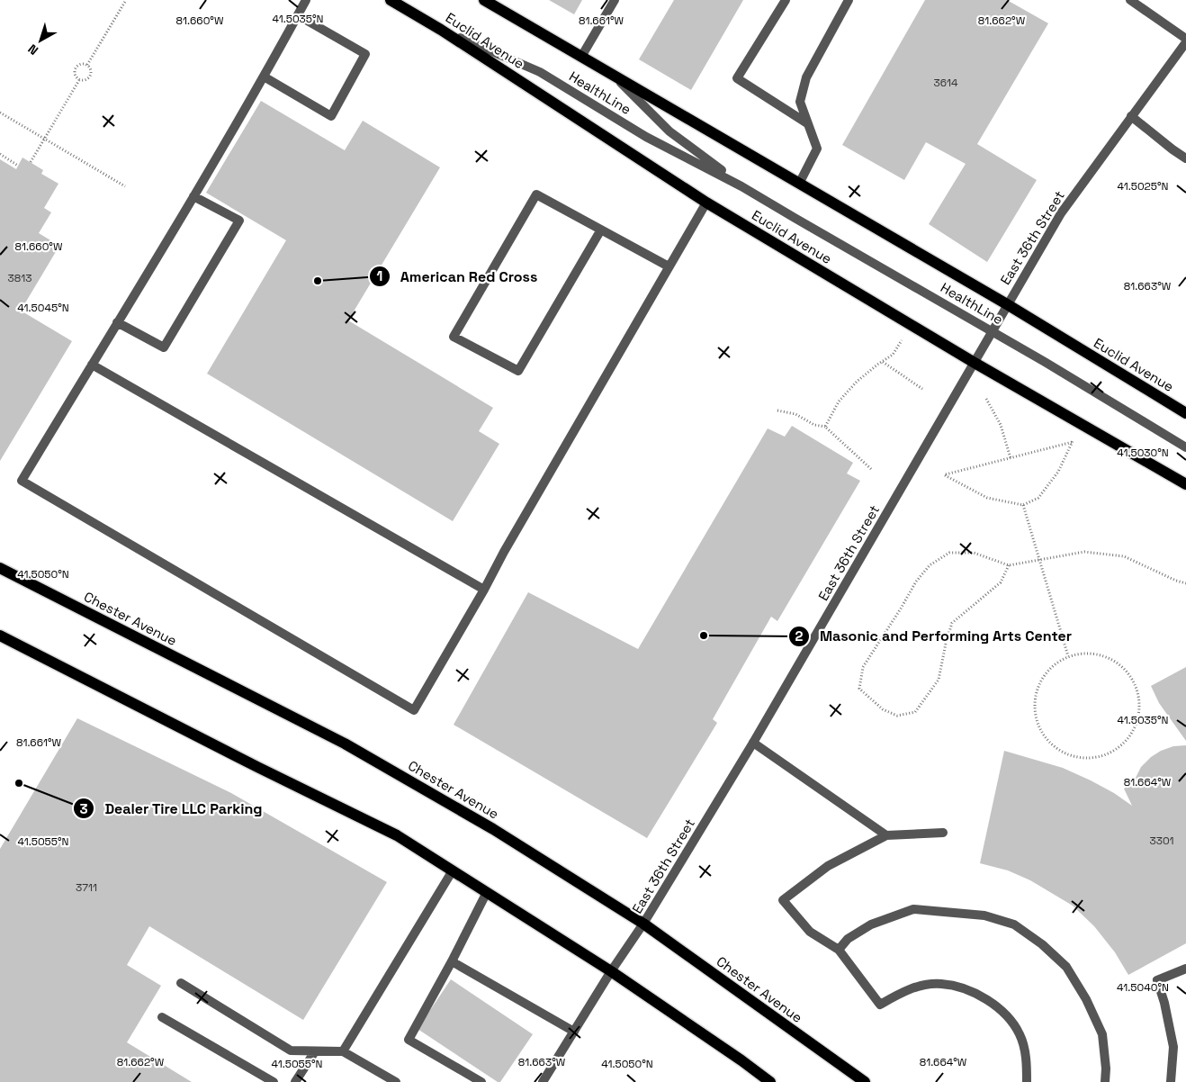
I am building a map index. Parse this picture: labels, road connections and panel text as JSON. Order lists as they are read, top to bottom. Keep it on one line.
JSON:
{"streets":{"main road":["Euclid Avenue","Chester Avenue"],"street":["HealthLine","East 36th Street"]},"crossings":[["Euclid Avenue","HealthLine"],["Euclid Avenue","East 36th Street"],["HealthLine","East 36th Street"],["East 36th Street","Chester Avenue"]],"places":["American Red Cross","Masonic and Performing Arts Center","Dealer Tire LLC Parking"],"house_numbers":["3614","3813","3301","3711"],"north":"bottom left","coordinates":["41.5035°N","81.660°W","81.661°W","81.662°W","41.5025°N","81.663°W","41.5045°N","41.5030°N","41.5050°N","81.664°W","41.5055°N","41.5040°N"]}
